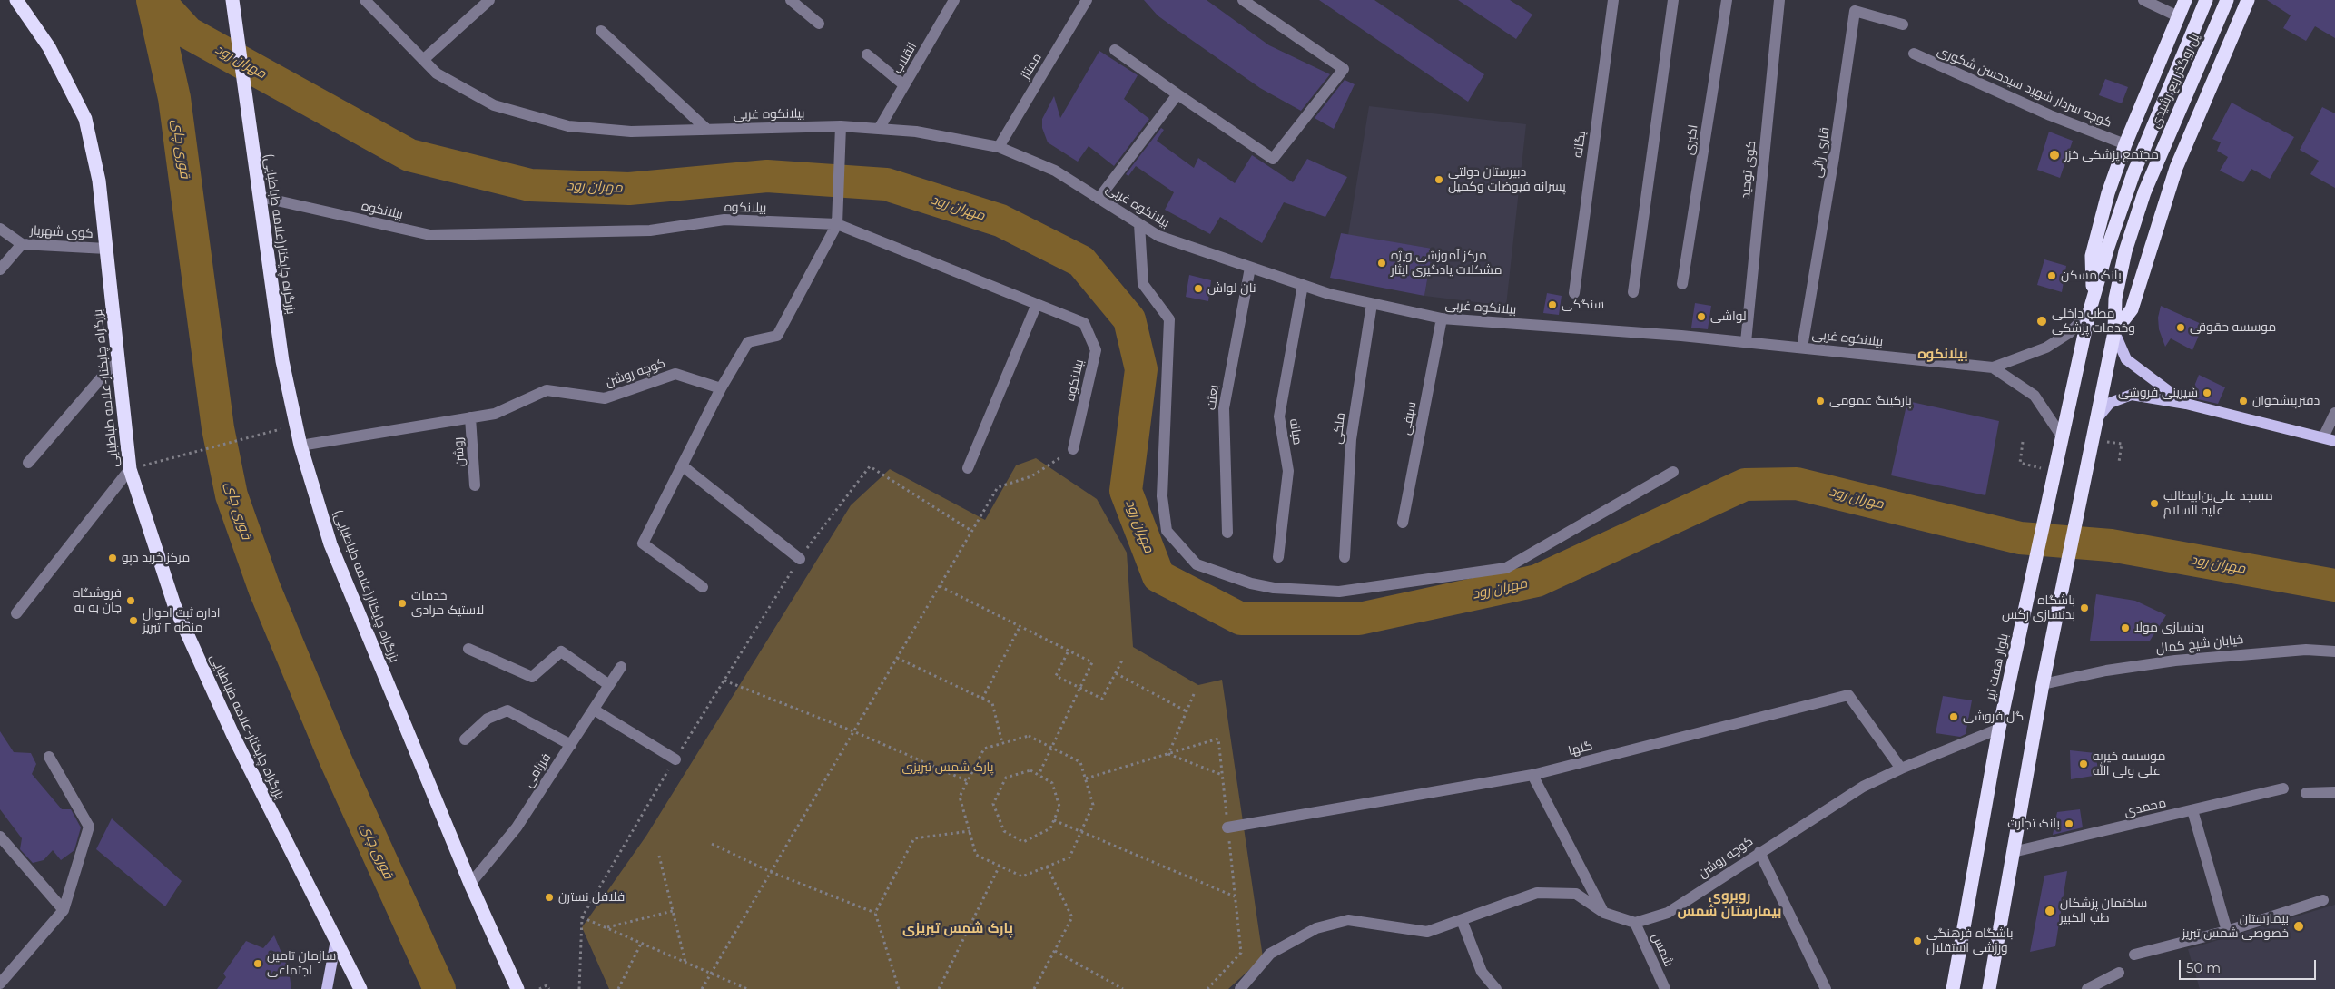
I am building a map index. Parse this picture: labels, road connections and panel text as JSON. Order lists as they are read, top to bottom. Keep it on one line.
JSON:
{"streets":{"highway":["پل روگذر ربع رشیدی","بزرگراه چایکنار(علامه طباطبایی)","بزرگراه چایکنار-علامه طباطبایی","بلوار هفت تیر"],"street":["انقلاب","ممتاز","کوچه سردار شهید سیدحسن شکوری","بیلانکوه غربی","اکبری","یگانه","قاری راثی","کوی توحید","بیلانکوه","کوی شهریار","کوچه روشن","بعثت","سیفی","ملکی","میانه","روشن","خیابان شیخ کمال","گلها","فرزامی","محمدی","شمس"]},"crossings":[["انقلاب","بیلانکوه غربی"],["ممتاز","بیلانکوه غربی"],["پل روگذر ربع رشیدی","بلوار هفت تیر"],["بیلانکوه غربی","قاری راثی"],["بیلانکوه غربی","کوی توحید"],["بیلانکوه غربی","بعثت"],["بیلانکوه غربی","سیفی"],["بیلانکوه غربی","ملکی"],["بیلانکوه غربی","میانه"],["بیلانکوه غربی","بلوار هفت تیر"],["بیلانکوه","بزرگراه چایکنار(علامه طباطبایی)"],["کوی شهریار","بزرگراه چایکنار-علامه طباطبایی"],["بزرگراه چایکنار(علامه طباطبایی)","کوچه روشن"],["بزرگراه چایکنار(علامه طباطبایی)","فرزامی"],["کوچه روشن","روشن"],["کوچه روشن","بلوار هفت تیر"],["کوچه روشن","گلها"],["کوچه روشن","شمس"]],"districts":["بیلانکوه","روبروی بیمارستان شمس","پارک شمس تبریزی"],"water":["مهران رود","قوری چای"],"parks":["پارک شمس تبریزی"],"places":["مجتمع پزشکی خزر","دبیرستان دولتی پسرانه فیوضات وکمیل","مرکز آموزشی ویژه مشکلات یادگیری ایثار","بانک مسکن","نان لواش","سنگکی","لواشی","مطب داخلی وخدمات پزشکی","موسسه حقوقی","شیرینی فروشی","پارکینگ عمومی","دفترپیشخوان","مسجد علی‌بن‌ابیطالب علیه السلام","مرکز خرید دپو","فروشگاه جان به به","خدمات لاستیک مرادی","باشگاه بدنسازی رکس","اداره ثبت احوال منطه ۲ تبریز","بدنسازی مولا","گل فروشی","موسسه خیریه علی ولی الله","بانک تجارت","فلافل نسترن","ساختمان پزشکان طب الکبیر","بیمارستان خصوصی شمس تبریز","باشگاه فرهنگی ورزشی استقلال","سازمان تامین اجتماعی"],"scale_bar":"50 m"}
